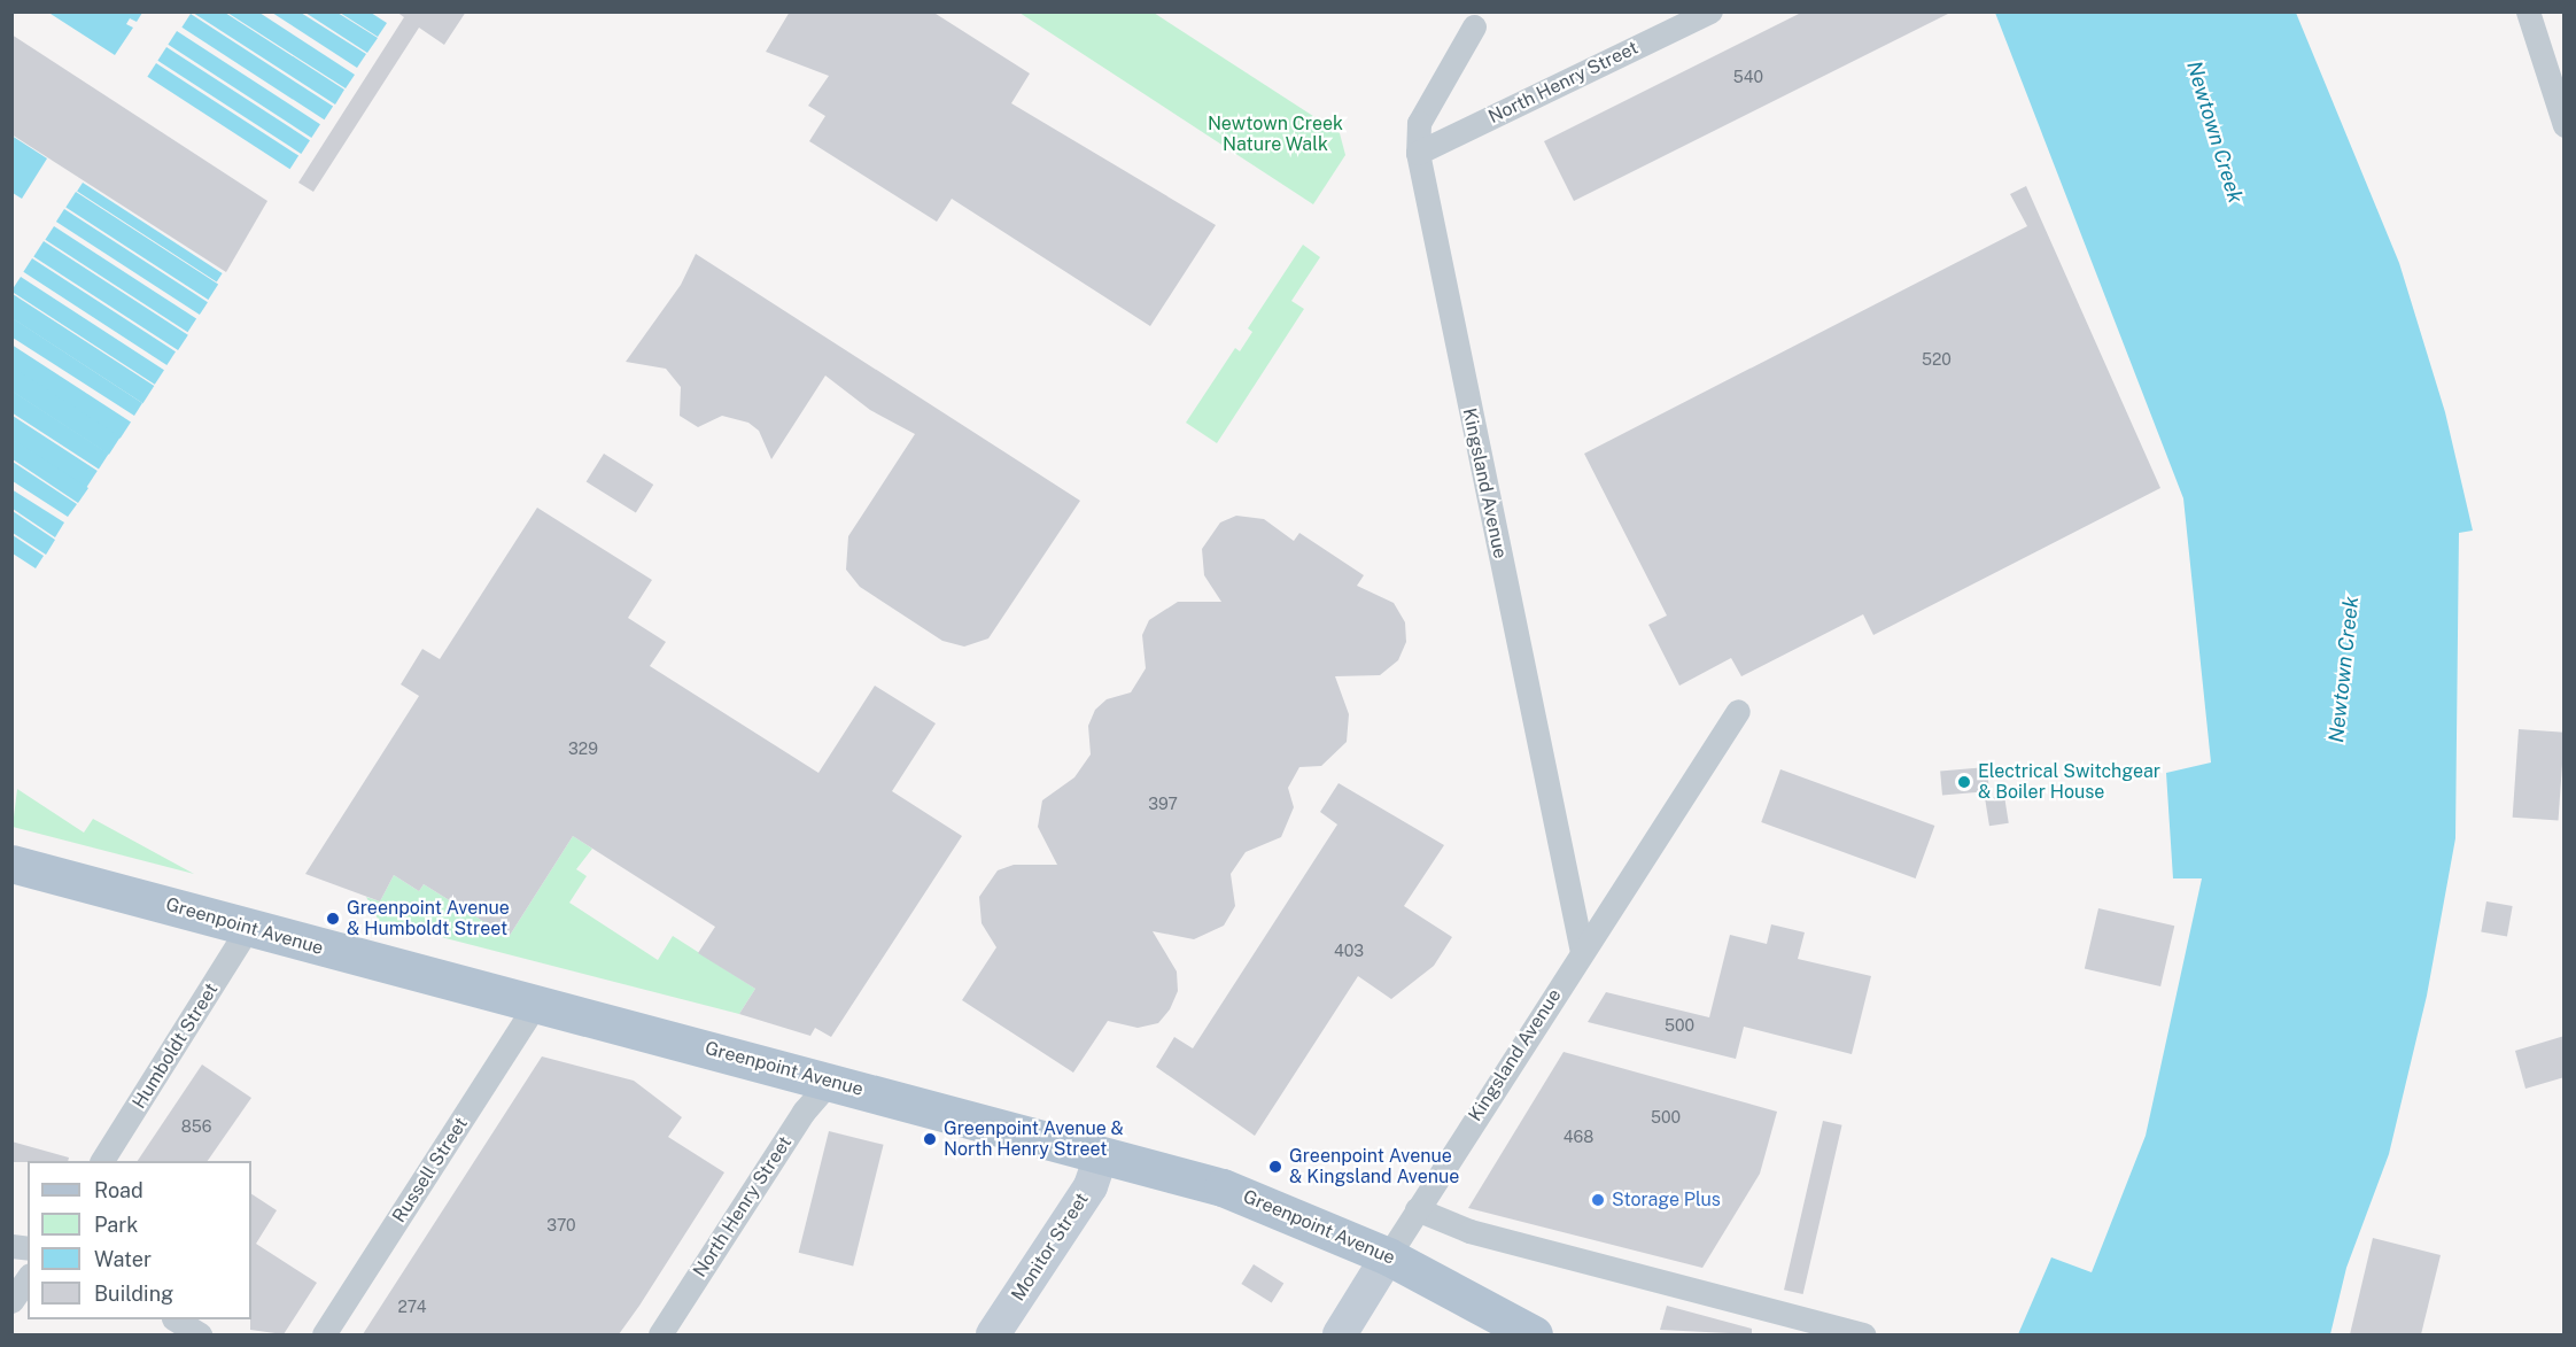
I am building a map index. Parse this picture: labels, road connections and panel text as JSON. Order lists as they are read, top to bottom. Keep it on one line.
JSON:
{"streets":{"main road":["Kingsland Avenue","Greenpoint Avenue","Monitor Street"],"street":["North Henry Street","Humboldt Street","Russell Street"]},"crossings":[["North Henry Street","Kingsland Avenue"],["North Henry Street","Greenpoint Avenue"],["Kingsland Avenue","Greenpoint Avenue"],["Greenpoint Avenue","Humboldt Street"],["Greenpoint Avenue","Russell Street"],["Greenpoint Avenue","Monitor Street"]],"water":["Newtown Creek"],"parks":["Newtown Creek Nature Walk"],"places":["Electrical Switchgear & Boiler House","Greenpoint Avenue & Humboldt Street","Greenpoint Avenue & North Henry Street","Greenpoint Avenue & Kingsland Avenue","Storage Plus"],"house_numbers":["540","520","329","397","403","500","500","856","468","370","274"],"legend":["Road","Park","Water","Building"]}
